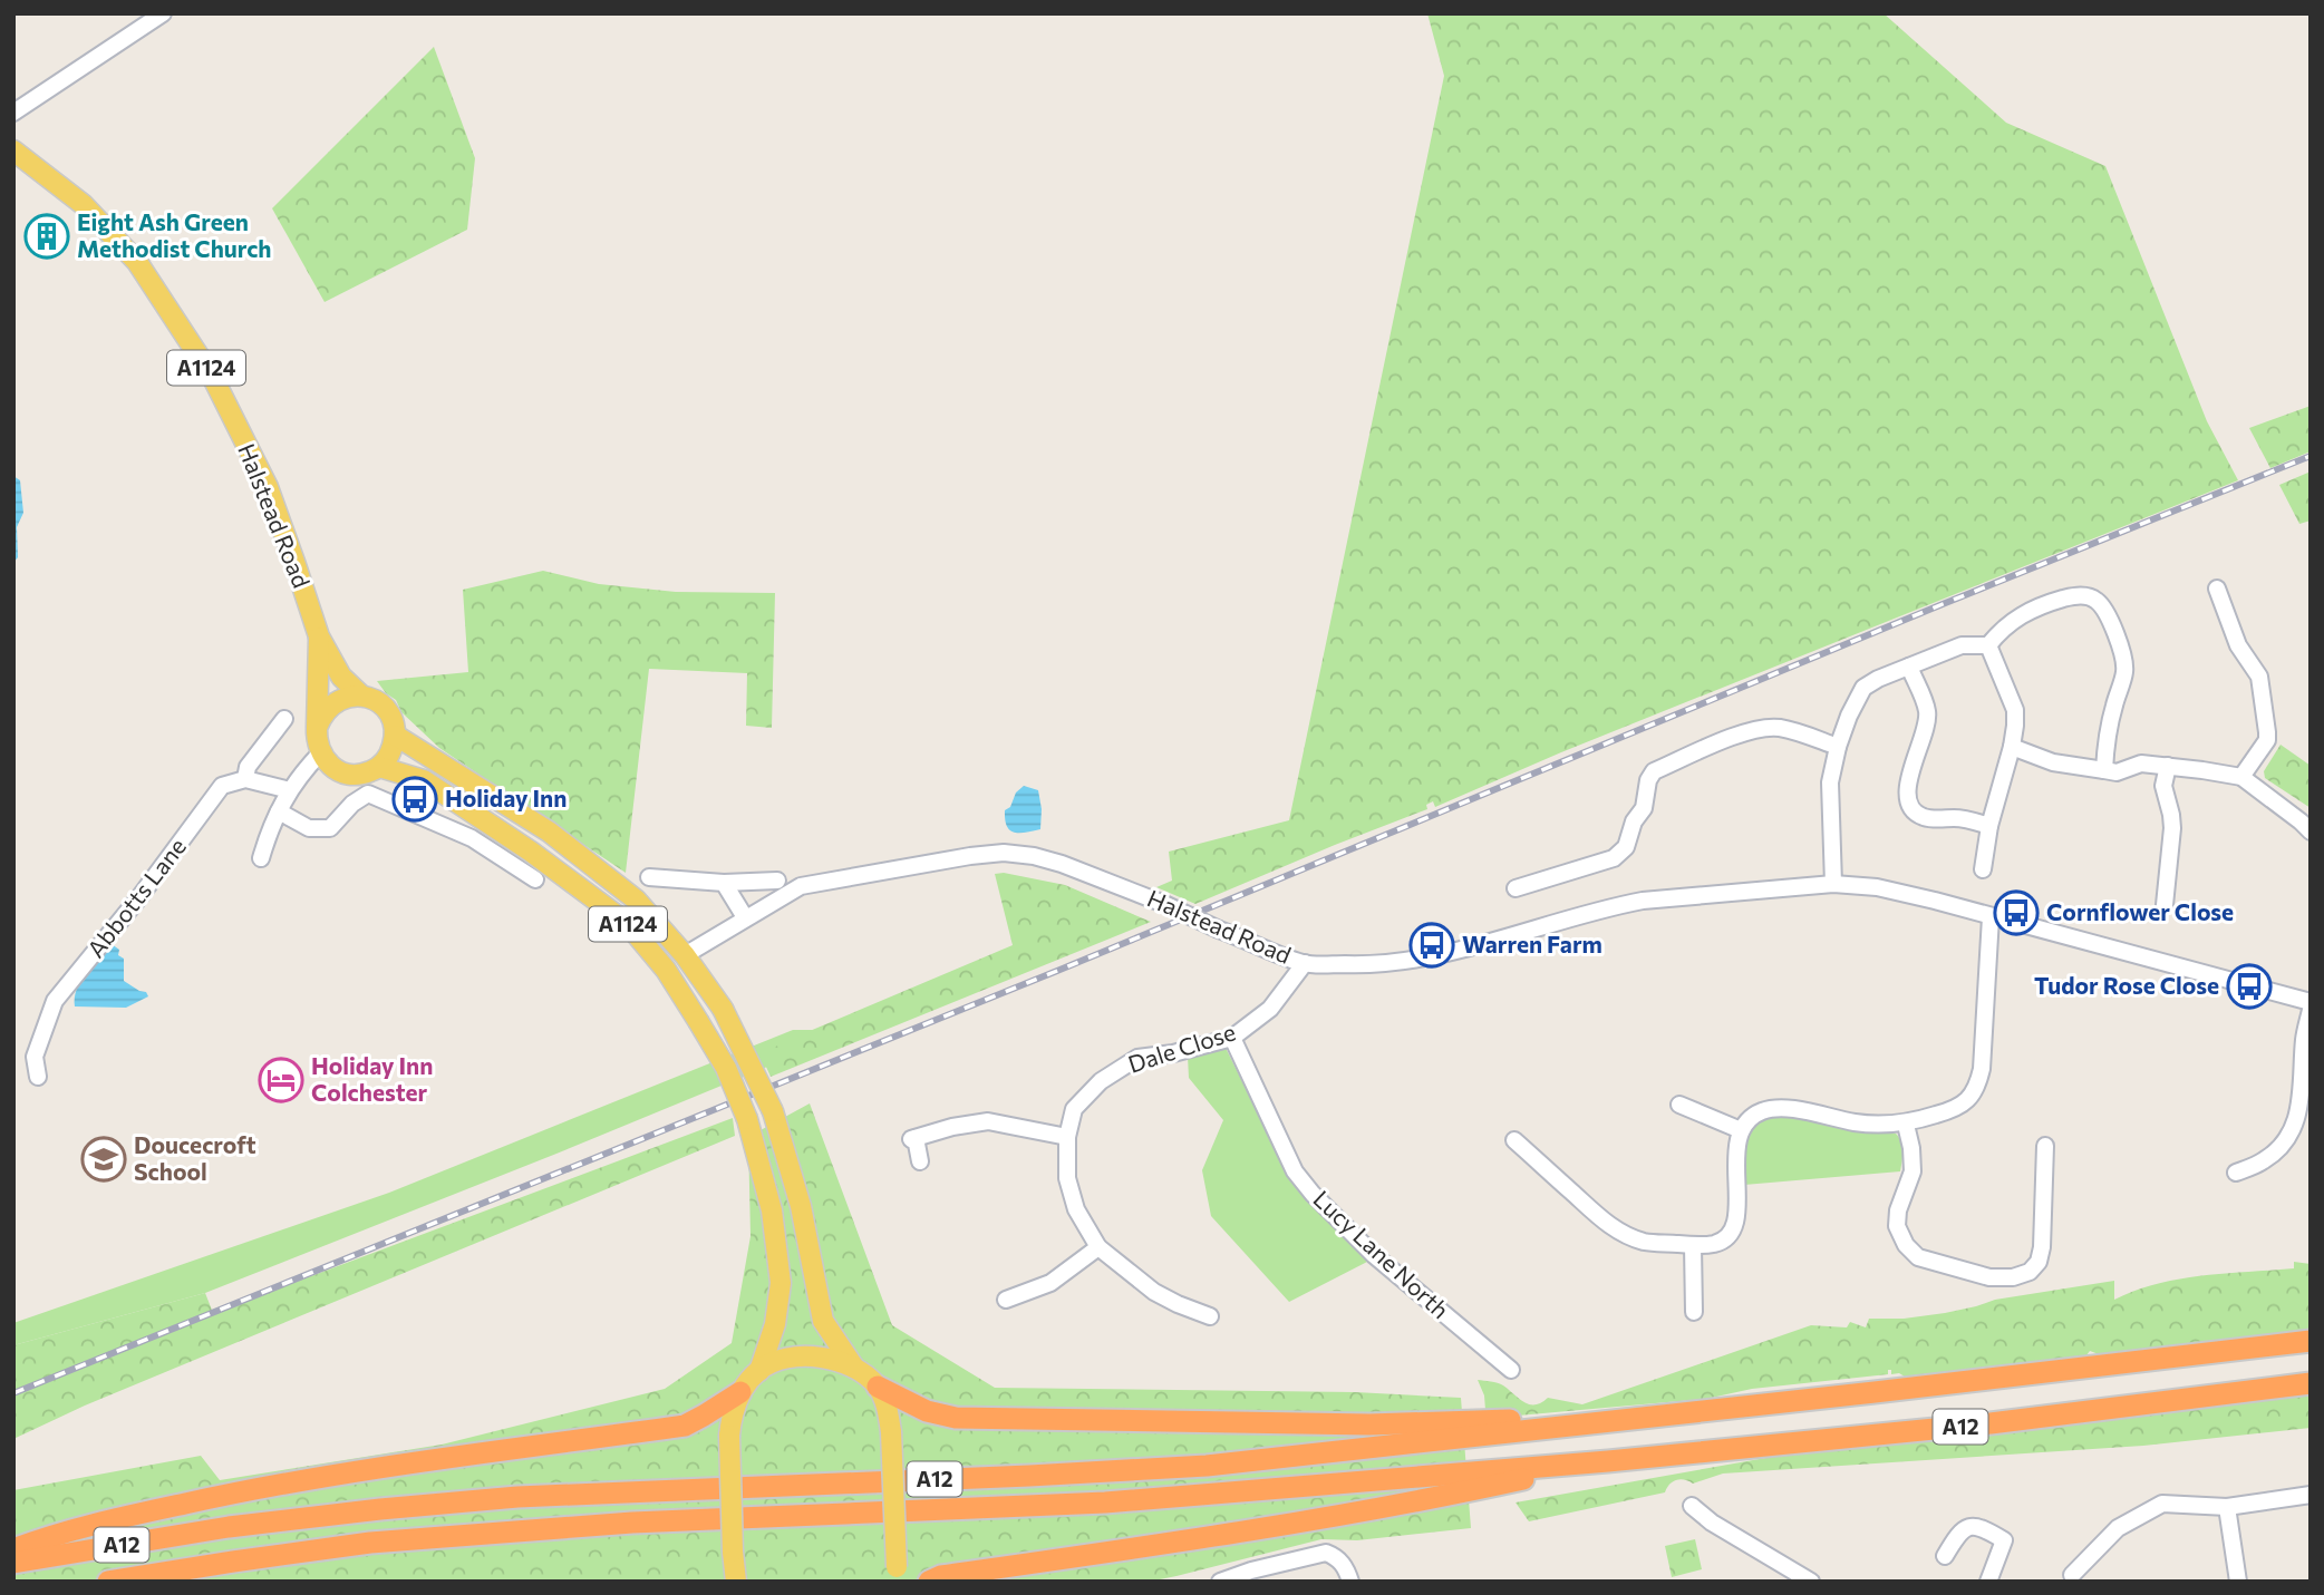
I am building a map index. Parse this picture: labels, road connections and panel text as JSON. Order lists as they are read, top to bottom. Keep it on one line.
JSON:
{"streets":{"highway":["A12"],"main road":["A1124","Halstead Road"],"street":["Abbotts Lane","Dale Close","Lucy Lane North"]},"crossings":[["A1124","Halstead Road"],["Halstead Road","Dale Close"],["Dale Close","Lucy Lane North"]],"places":{"building":["Eight Ash Green Methodist Church"],"bus stop":["Holiday Inn","Cornflower Close","Warren Farm","Tudor Rose Close"],"hotel":["Holiday Inn Colchester"],"school or university":["Doucecroft School"]}}
